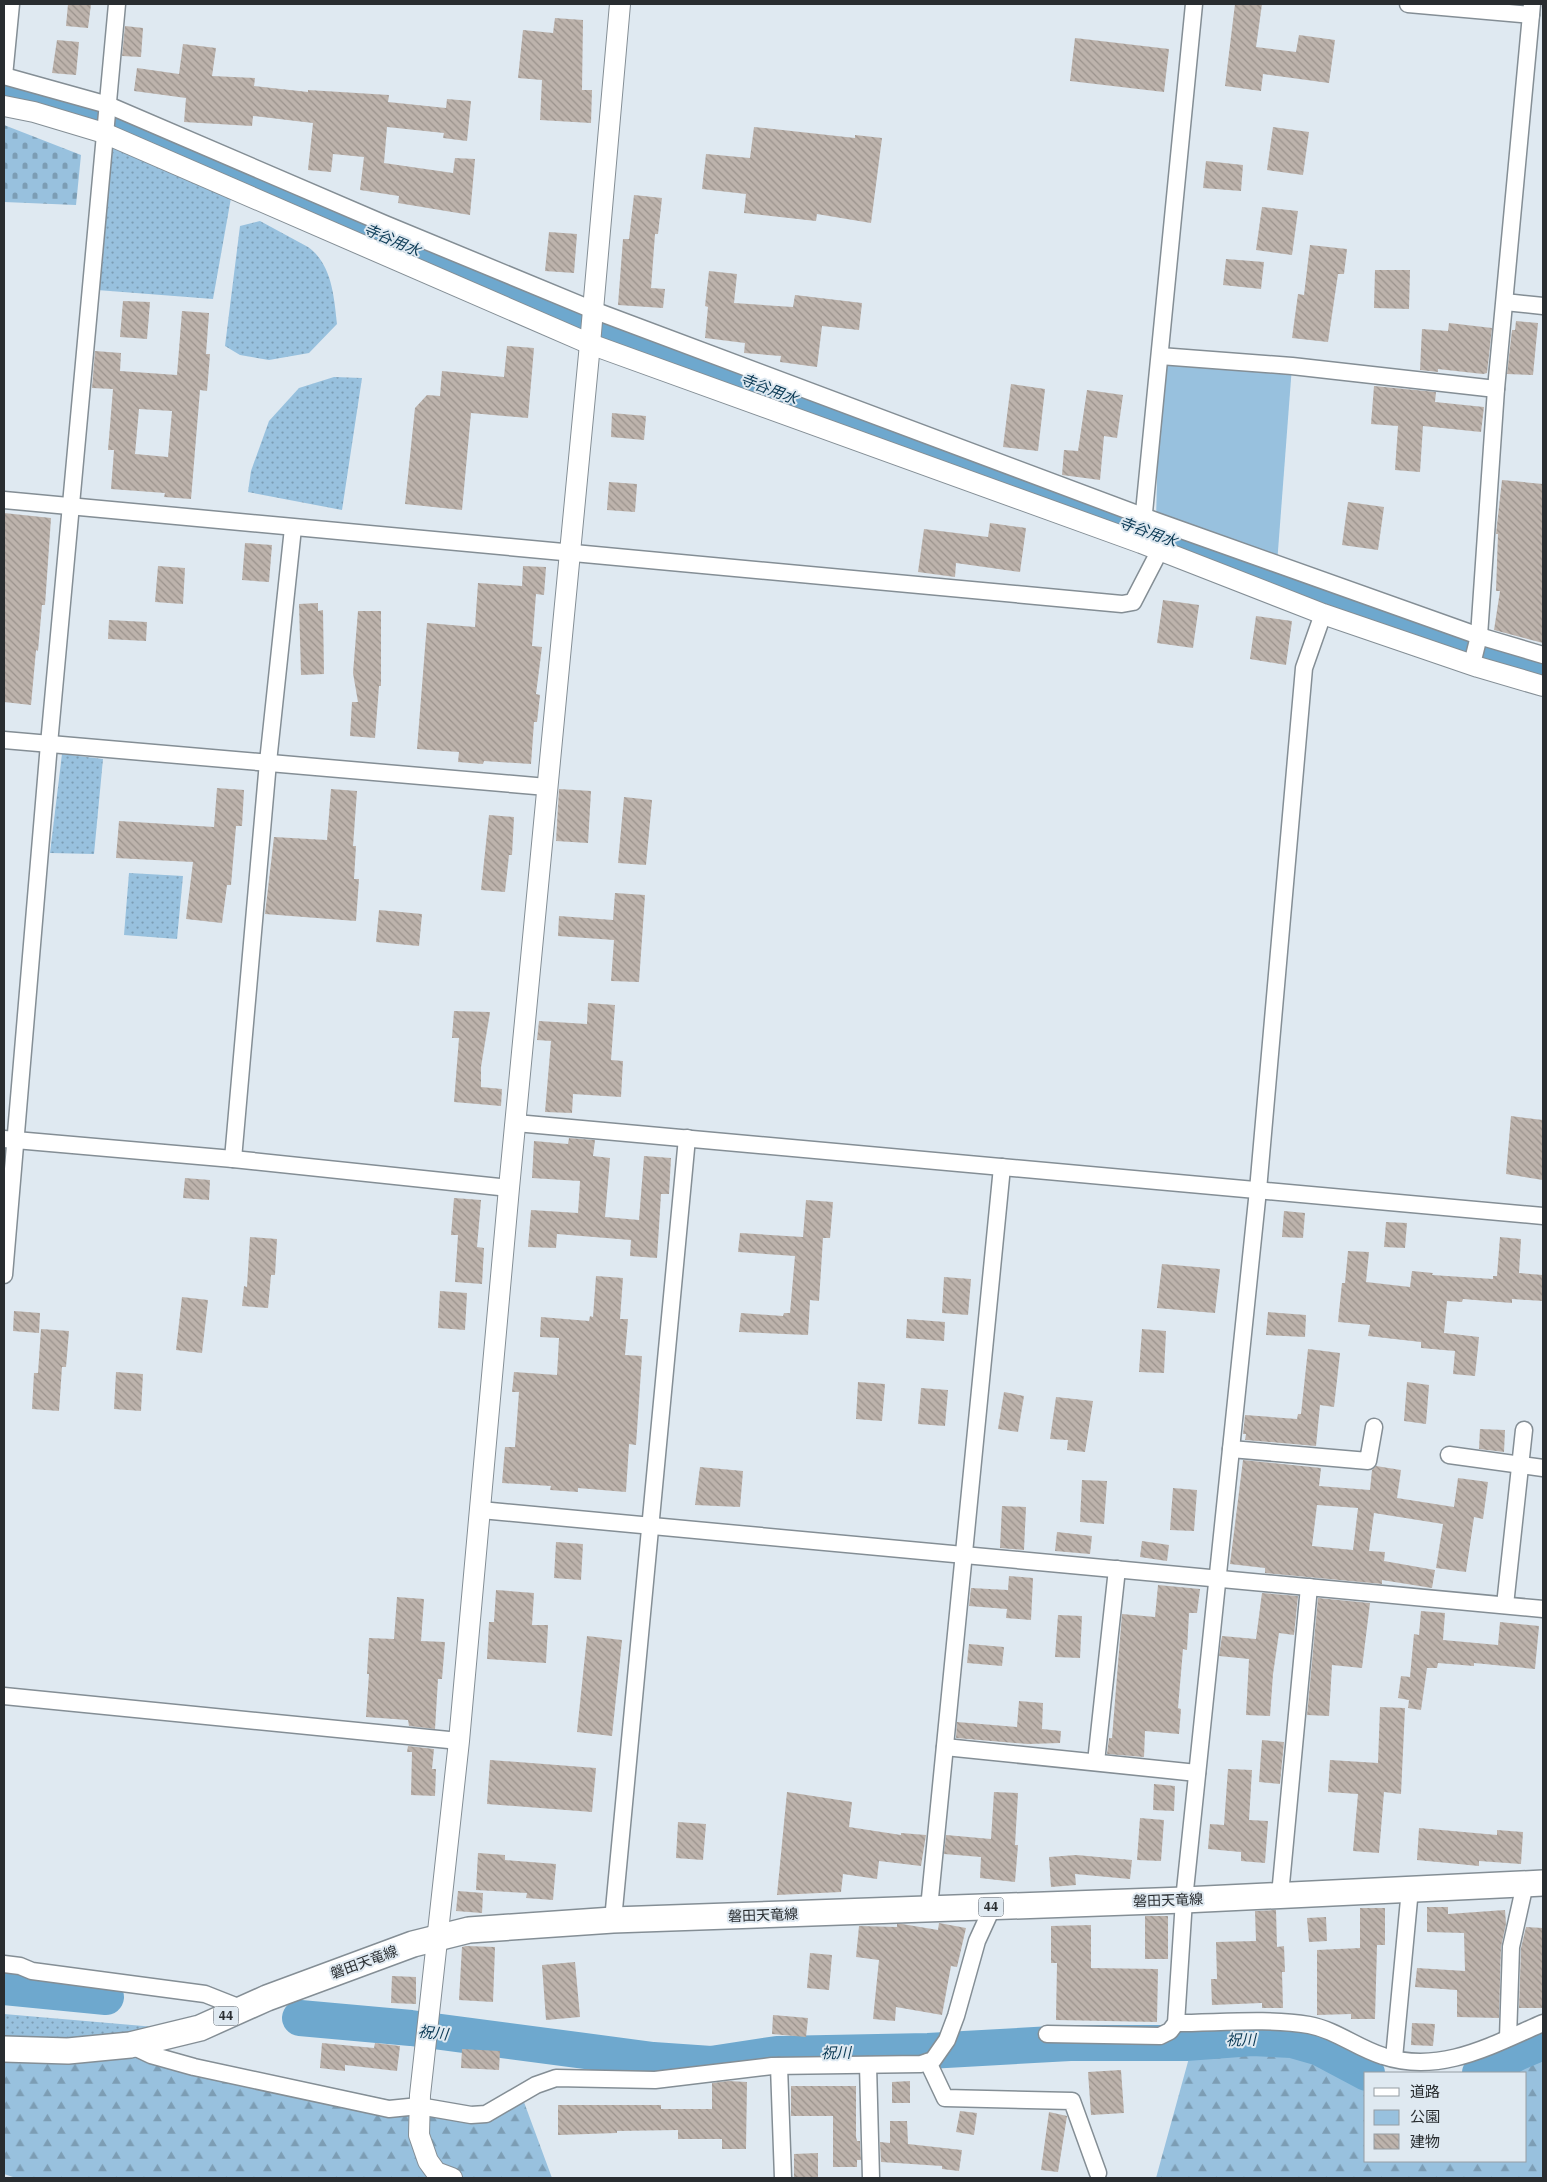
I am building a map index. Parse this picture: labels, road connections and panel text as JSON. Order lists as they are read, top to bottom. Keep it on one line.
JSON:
{"streets":{"main road":["磐田天竜線","44"]},"water":["寺谷用水","祝川"],"legend":["道路","公園","建物"]}
